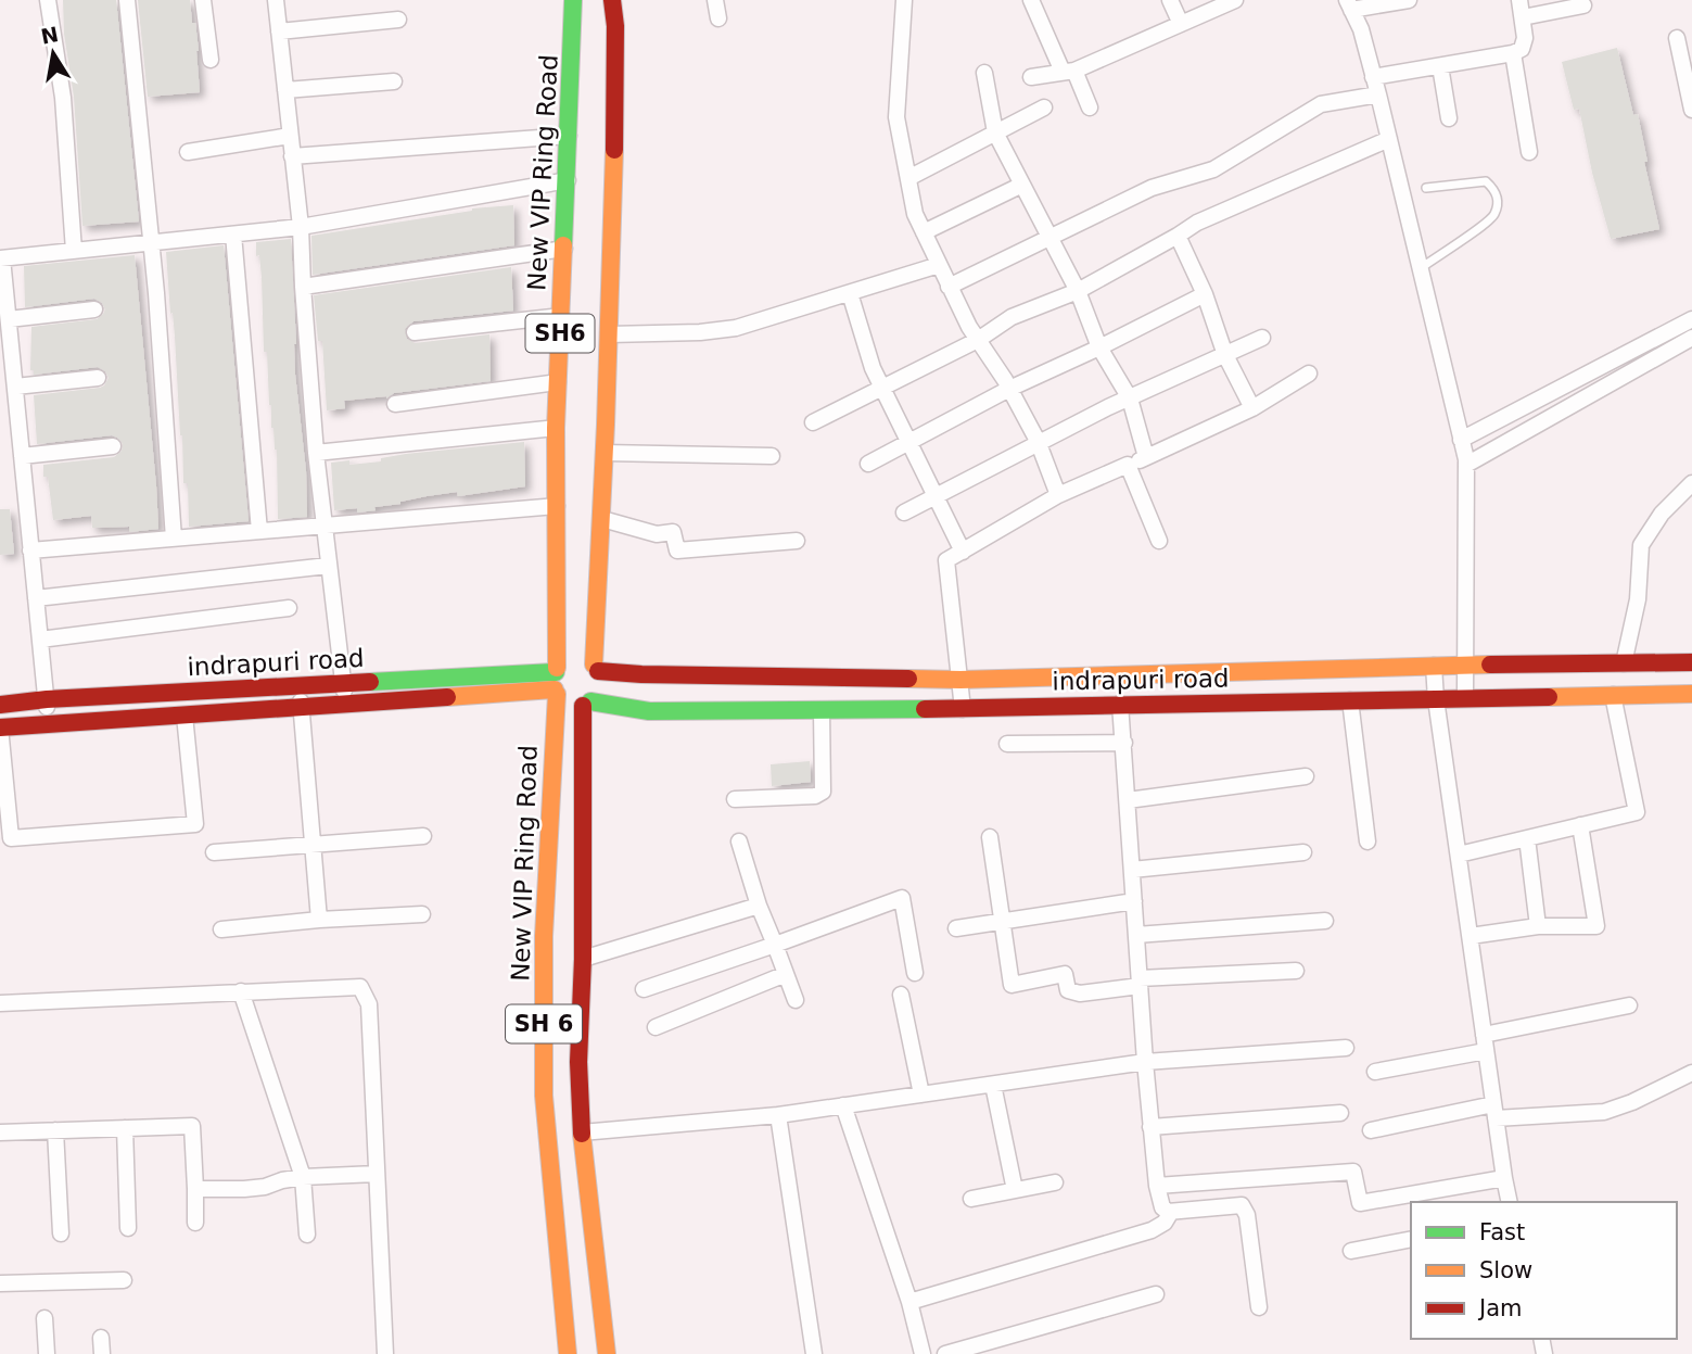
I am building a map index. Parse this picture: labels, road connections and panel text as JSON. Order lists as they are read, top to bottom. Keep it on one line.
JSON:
{"streets":{"main road":["New VIP Ring Road","SH6","indrapuri road","SH 6"]},"crossings":[["New VIP Ring Road","indrapuri road"],["indrapuri road","SH 6"]],"legend":["Fast","Slow","Jam"],"north":"top"}
